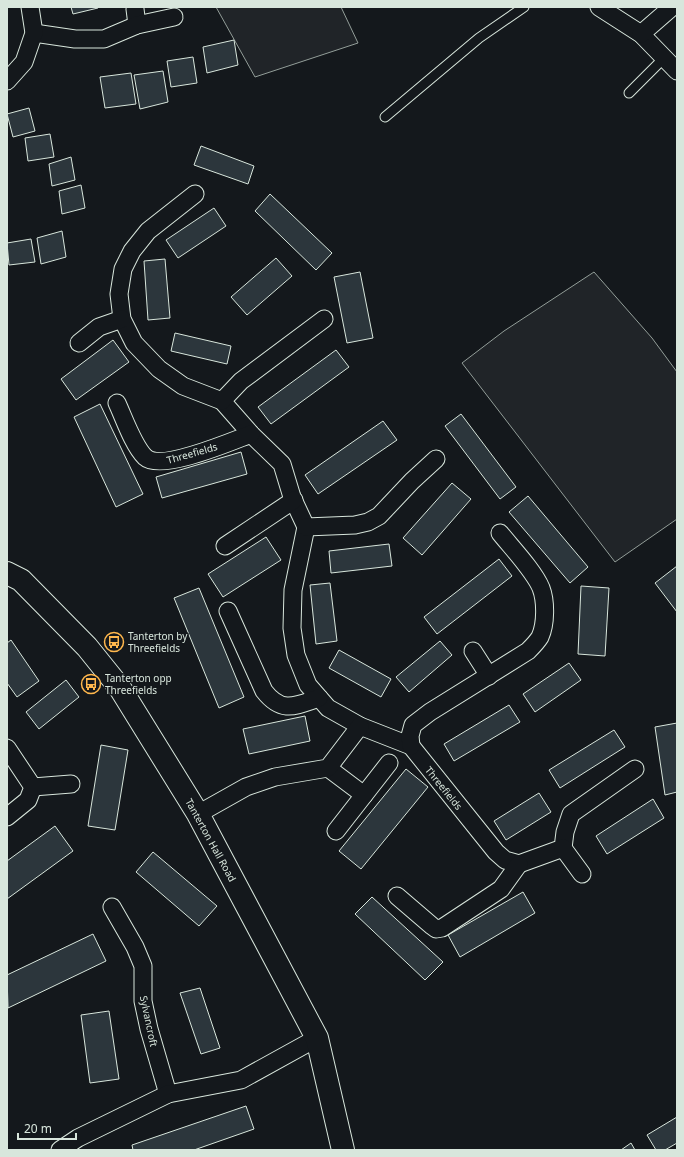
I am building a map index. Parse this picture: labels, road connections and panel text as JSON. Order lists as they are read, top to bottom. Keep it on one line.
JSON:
{"streets":{"street":["Threefields","Tanterton Hall Road","Sylvancroft"]},"places":{"bus stop":["Tanterton by Threefields","Tanterton opp Threefields"]},"scale_bar":"20 m"}
